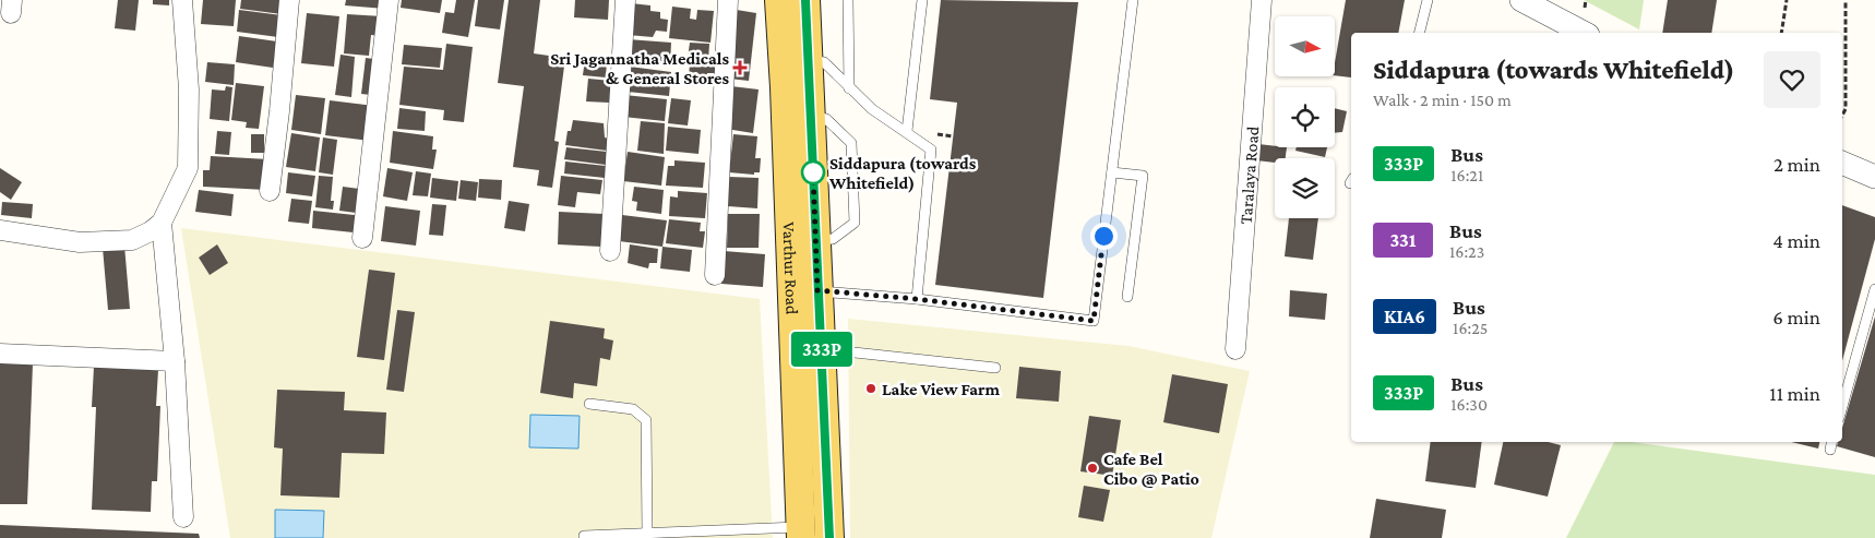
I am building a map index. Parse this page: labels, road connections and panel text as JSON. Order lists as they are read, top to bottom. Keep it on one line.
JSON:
{"streets":{"main road":["Varthur Road"],"street":["Taralaya Road"]},"places":{"health":["Sri Jagannatha Medicals & General Stores"],"other":["Siddapura (towards Whitefield)","Lake View Farm","Cafe Bel Cibo @ Patio"]},"lines":["bus line 333P"],"north":"right","page":{"on_map":"333P","heading":["Siddapura (towards Whitefield)","Walk · 2 min · 150 m"],"list":[{"mark":"333P","name":"Bus","note":"16:21","value":"2 min"},{"mark":"331","name":"Bus","note":"16:23","value":"4 min"},{"mark":"KIA6","name":"Bus","note":"16:25","value":"6 min"},{"mark":"333P","name":"Bus","note":"16:30","value":"11 min"}]}}
